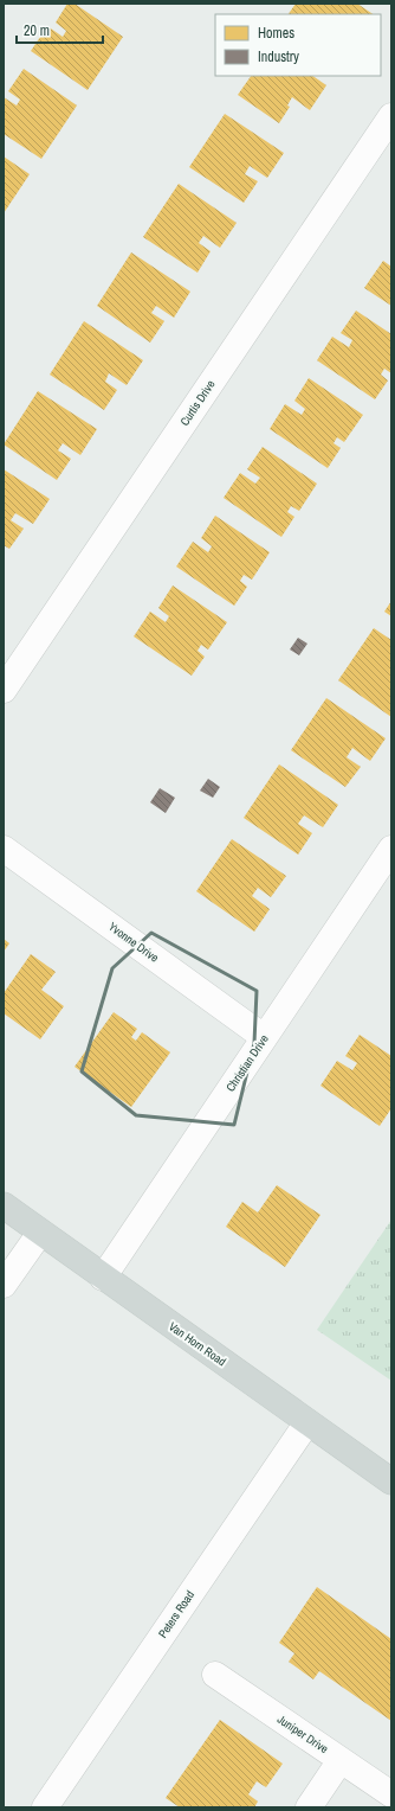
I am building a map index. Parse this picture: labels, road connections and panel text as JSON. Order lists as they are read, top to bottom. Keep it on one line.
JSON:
{"streets":{"main road":["Van Horn Road"],"street":["Curtis Drive","Yvonne Drive","Christian Drive","Peters Road","Juniper Drive"]},"crossings":[["Yvonne Drive","Christian Drive"],["Christian Drive","Van Horn Road"],["Van Horn Road","Peters Road"]],"legend":["Homes","Industry"],"scale_bar":"20 m"}
